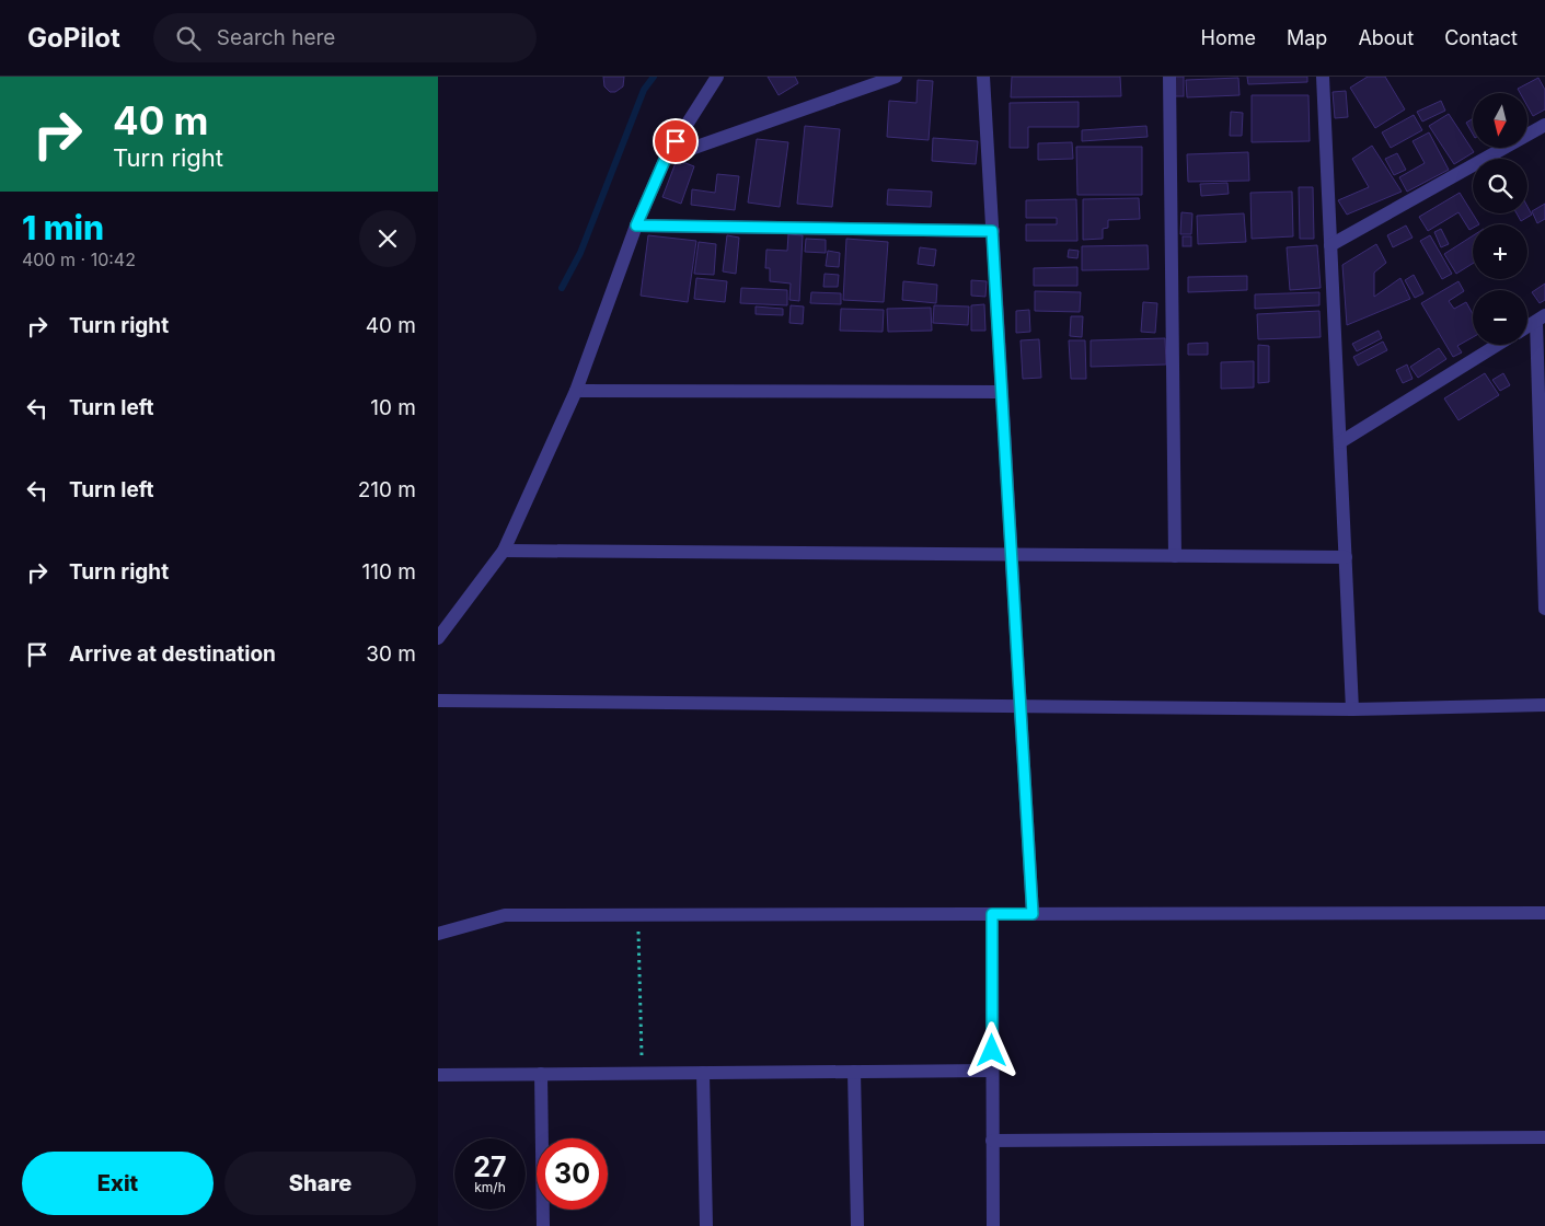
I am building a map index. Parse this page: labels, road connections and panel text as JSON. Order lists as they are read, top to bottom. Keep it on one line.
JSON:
{"north":"bottom","page":{"header":"GoPilot","search":"Search here","nav":["Home","Map","About","Contact"],"turn":["40 m","Turn right"],"map_buttons":["+","−"],"heading":["1 min","400 m · 10:42"],"list":[{"name":"Turn right","value":"40 m"},{"name":"Turn left","value":"10 m"},{"name":"Turn left","value":"210 m"},{"name":"Turn right","value":"110 m"},{"name":"Arrive at destination","value":"30 m"}],"speed":"27 km/h","limit":"30","buttons":["Exit","Share"]}}
